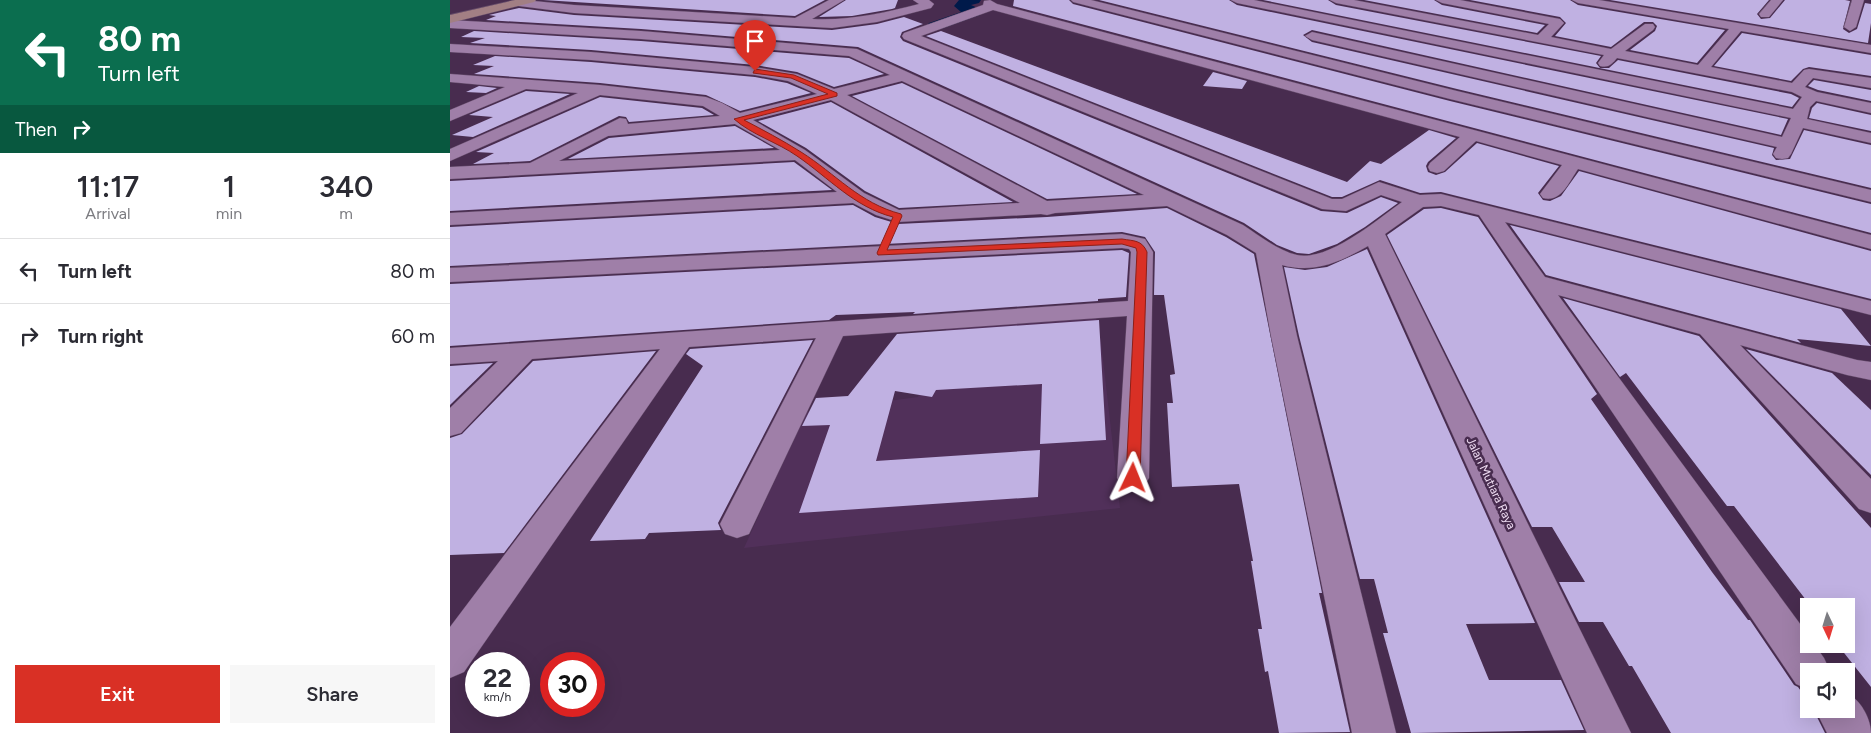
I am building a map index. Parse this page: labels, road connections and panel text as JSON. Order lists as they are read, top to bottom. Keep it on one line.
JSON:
{"streets":{"street":["Jalan Mutiara Raya"]},"north":"bottom","page":{"turn":["80 m","Turn left"],"then":"Then","eta":["11:17","Arrival","1","min","340","m"],"list":[{"name":"Turn left","value":"80 m"},{"name":"Turn right","value":"60 m"}],"speed":"22 km/h","limit":"30","buttons":["Exit","Share"]}}
